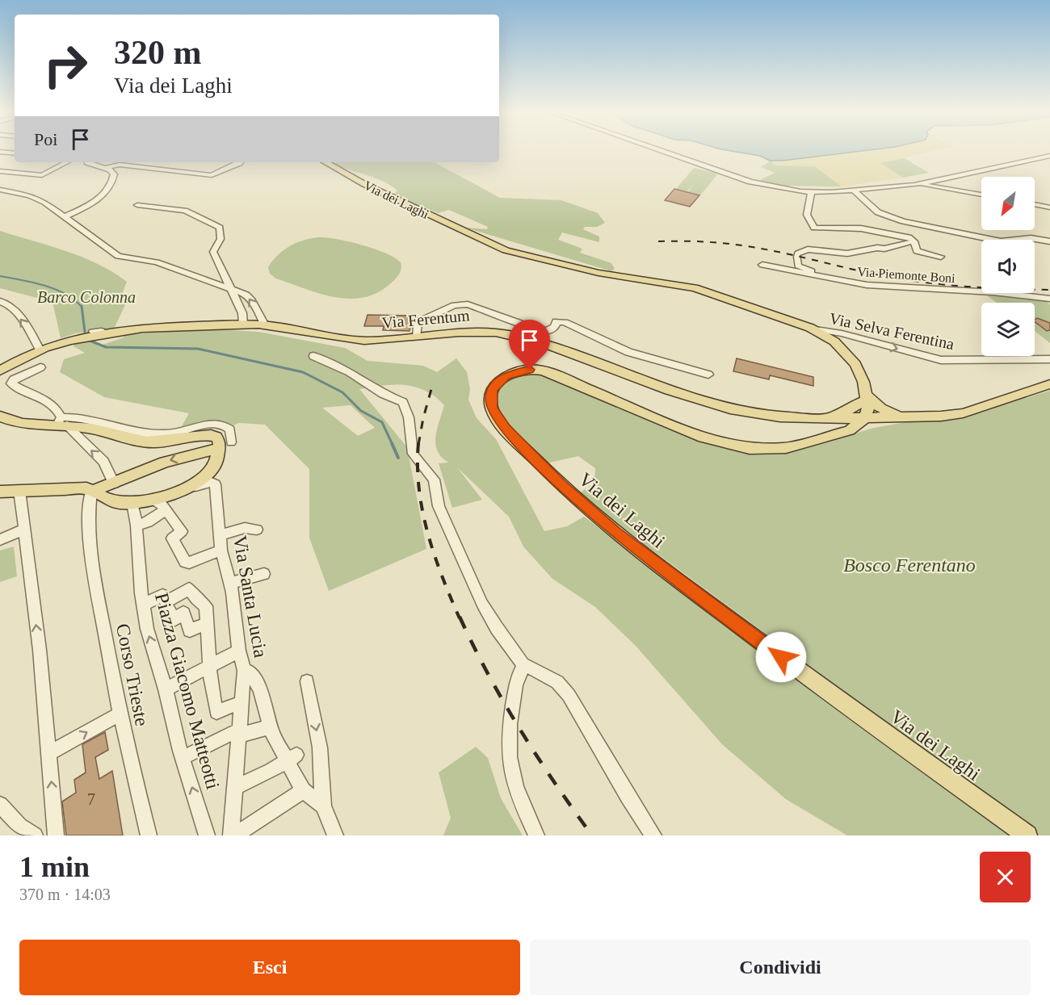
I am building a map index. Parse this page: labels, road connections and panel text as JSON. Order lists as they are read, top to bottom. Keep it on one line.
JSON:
{"streets":{"main road":["Via dei Laghi","Via Ferentum"],"street":["Via Piemonte Boni","Via Selva Ferentina","Via Santa Lucia","Corso Trieste","Piazza Giacomo Matteotti"]},"crossings":[["Via dei Laghi","Via Ferentum"],["Via dei Laghi","Via Selva Ferentina"]],"one_way":["Via Selva Ferentina","Piazza Giacomo Matteotti"],"parks":["Barco Colonna","Bosco Ferentano"],"house_numbers":["7"],"north":"bottom left","page":{"turn":["320 m","Via dei Laghi"],"then":"Poi","heading":["1 min","370 m · 14:03"],"buttons":["Esci","Condividi"]}}
